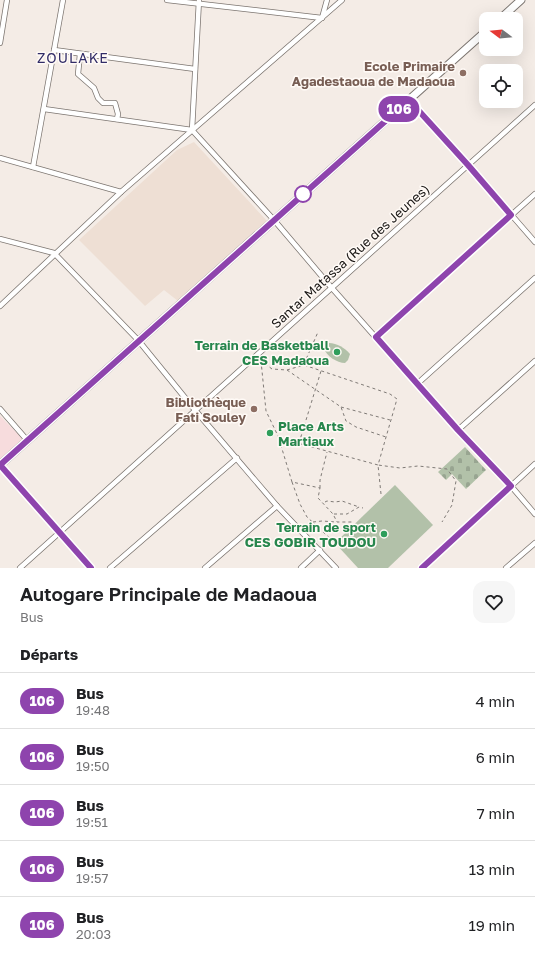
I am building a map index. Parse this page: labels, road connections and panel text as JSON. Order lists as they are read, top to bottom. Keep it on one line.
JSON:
{"streets":{"street":["Santar Matassa (Rue des Jeunes)"]},"districts":["ZOULAKE"],"places":["Ecole Primaire Agadestaoua de Madaoua","Terrain de Basketball CES Madaoua","Bibliothèque Fati Souley","Place Arts Martiaux","Terrain de sport CES GOBIR TOUDOU"],"lines":["bus line 106"],"north":"left","page":{"on_map":"106","heading":[["Autogare Principale de Madaoua","Bus"],"Départs"],"list":[{"mark":"106","name":"Bus","note":"19:48","value":"4 min"},{"mark":"106","name":"Bus","note":"19:50","value":"6 min"},{"mark":"106","name":"Bus","note":"19:51","value":"7 min"},{"mark":"106","name":"Bus","note":"19:57","value":"13 min"},{"mark":"106","name":"Bus","note":"20:03","value":"19 min"}]}}
